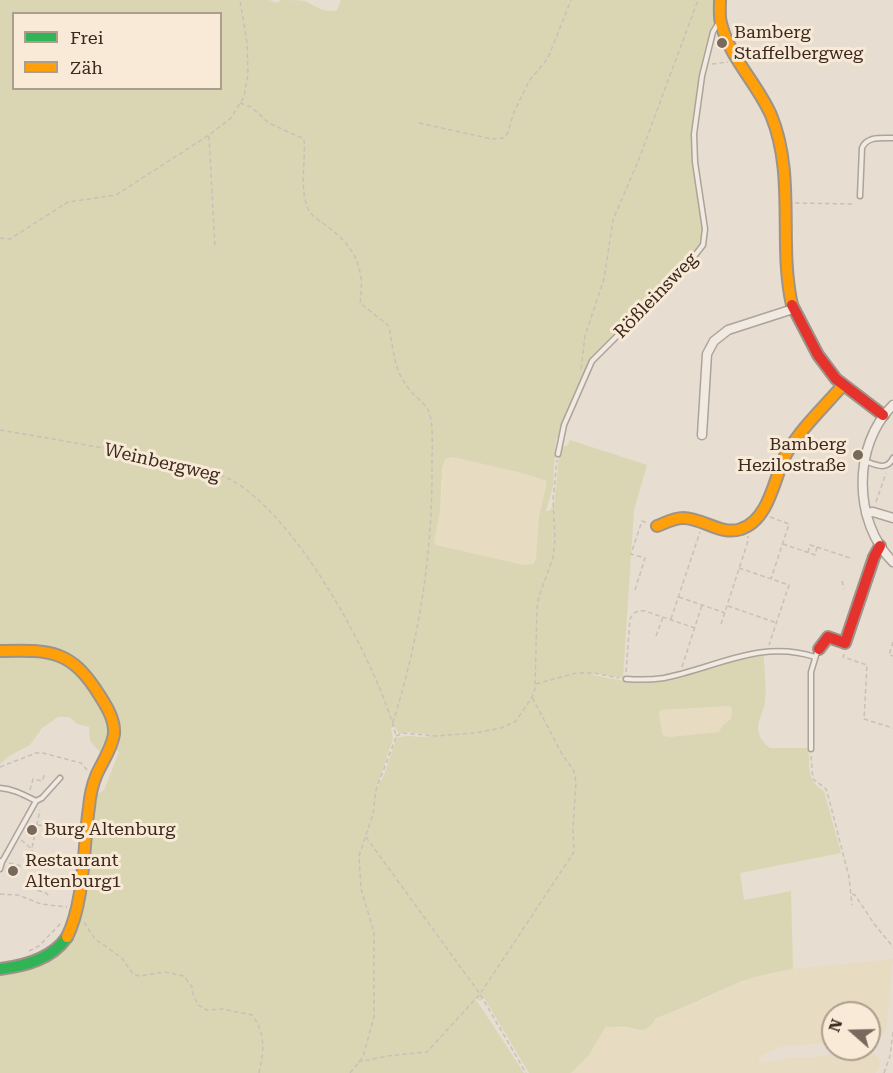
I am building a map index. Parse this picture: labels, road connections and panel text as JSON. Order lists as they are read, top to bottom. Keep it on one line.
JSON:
{"streets":{"lane":["Rößleinsweg"],"path":["Weinbergweg"]},"places":["Bamberg Staffelbergweg","Bamberg Hezilostraße","Burg Altenburg","Restaurant Altenburg1"],"legend":["Frei","Zäh"],"north":"left"}
